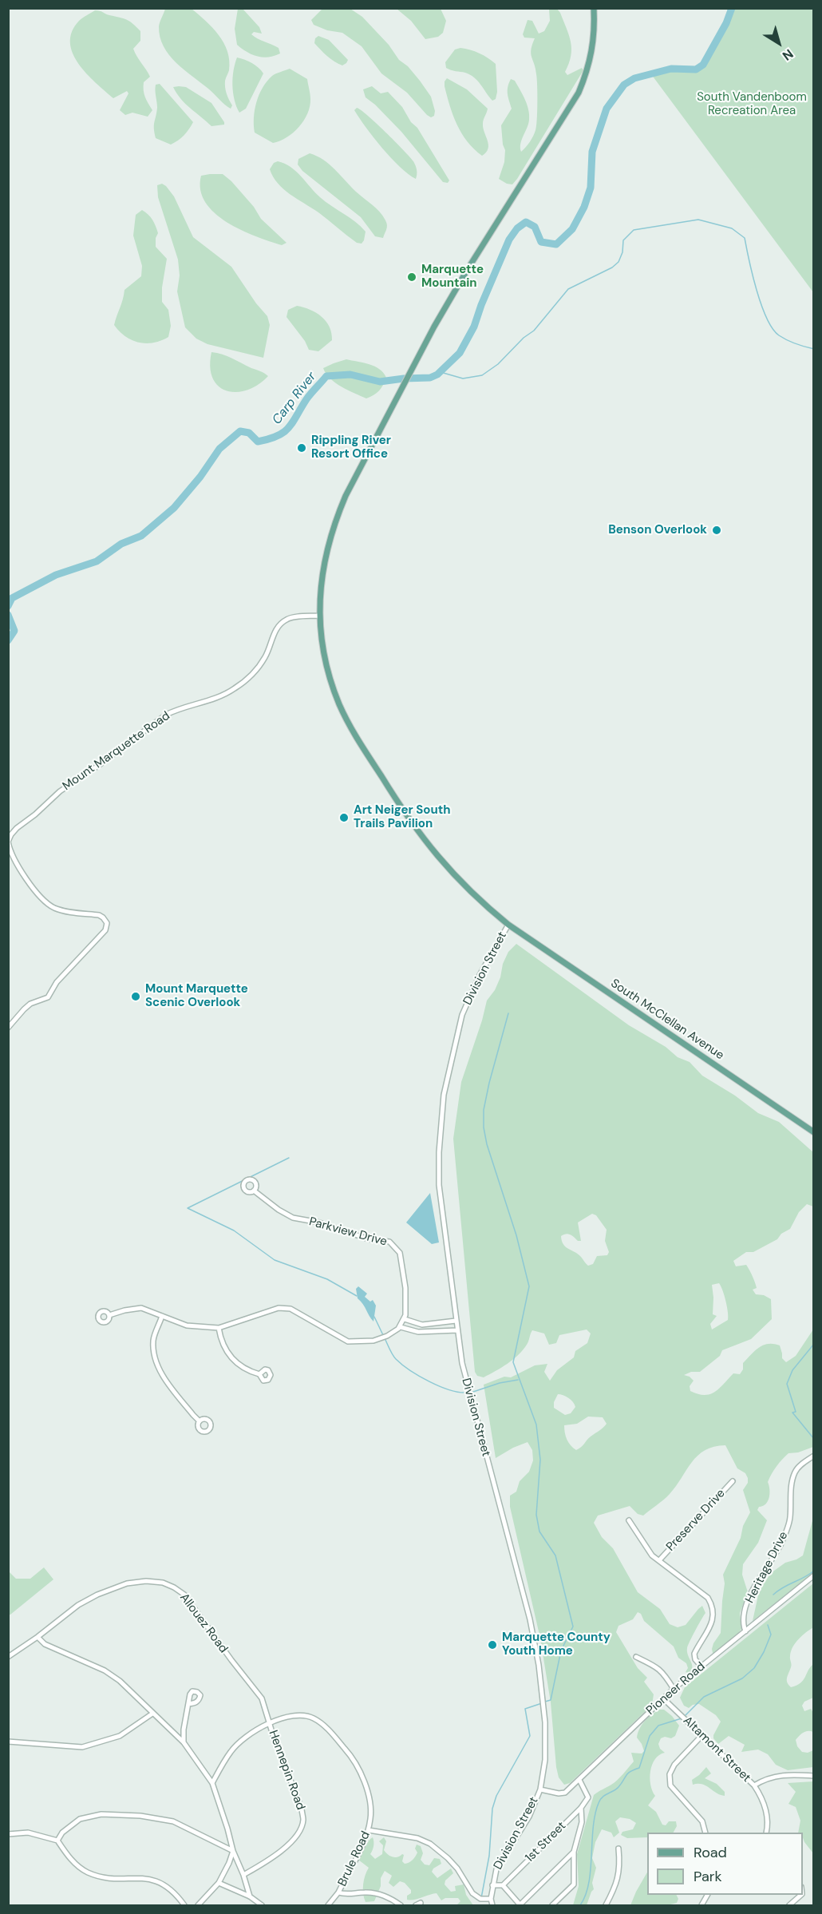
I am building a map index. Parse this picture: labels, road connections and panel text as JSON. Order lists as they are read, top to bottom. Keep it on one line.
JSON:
{"streets":{"main road":["South McClellan Avenue"],"street":["Mount Marquette Road","Division Street","Parkview Drive","Preserve Drive","Heritage Drive","Allouez Road","Pioneer Road","Altamont Street","Hennepin Road","1st Street","Brule Road"]},"crossings":[["Mount Marquette Road","South McClellan Avenue"],["Division Street","South McClellan Avenue"],["Division Street","Pioneer Road"],["Heritage Drive","Pioneer Road"],["Allouez Road","Hennepin Road"],["Allouez Road","Brule Road"],["Pioneer Road","Altamont Street"],["Pioneer Road","1st Street"],["Hennepin Road","Brule Road"]],"water":["Carp River"],"parks":["South Vandenboom Recreation Area"],"places":["Marquette Mountain","Rippling River Resort Office","Benson Overlook","Art Neiger South Trails Pavilion","Mount Marquette Scenic Overlook","Marquette County Youth Home"],"legend":["Road","Park"],"north":"bottom right"}
